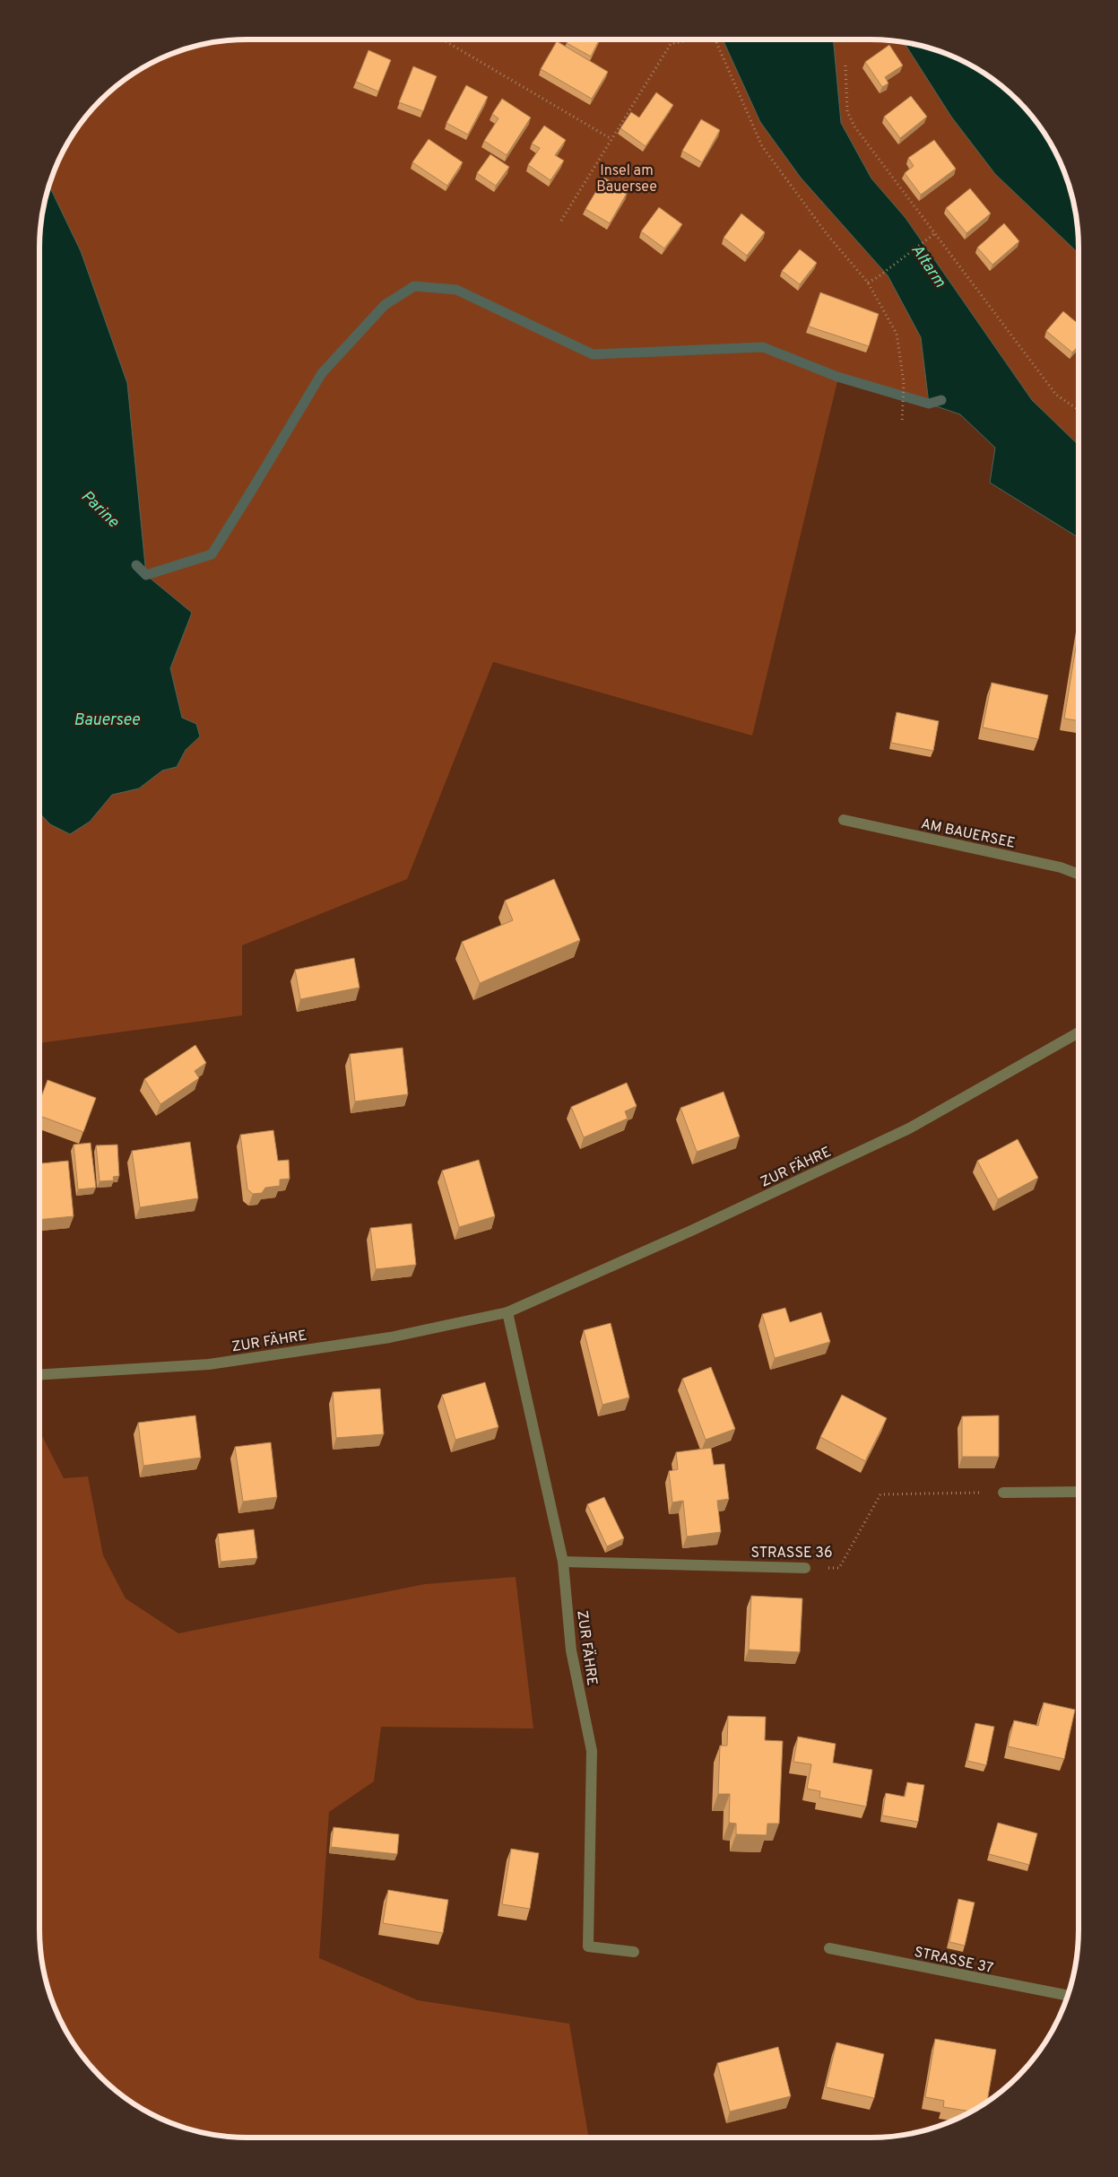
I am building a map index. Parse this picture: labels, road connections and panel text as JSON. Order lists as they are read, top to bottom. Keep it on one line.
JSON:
{"streets":{"street":["AM BAUERSEE","ZUR FÄHRE","STRASSE 36","STRASSE 37"]},"crossings":[["ZUR FÄHRE","STRASSE 36"]],"water":["Altarm","Parine","Bauersee"],"parks":["Insel am Bauersee"]}
